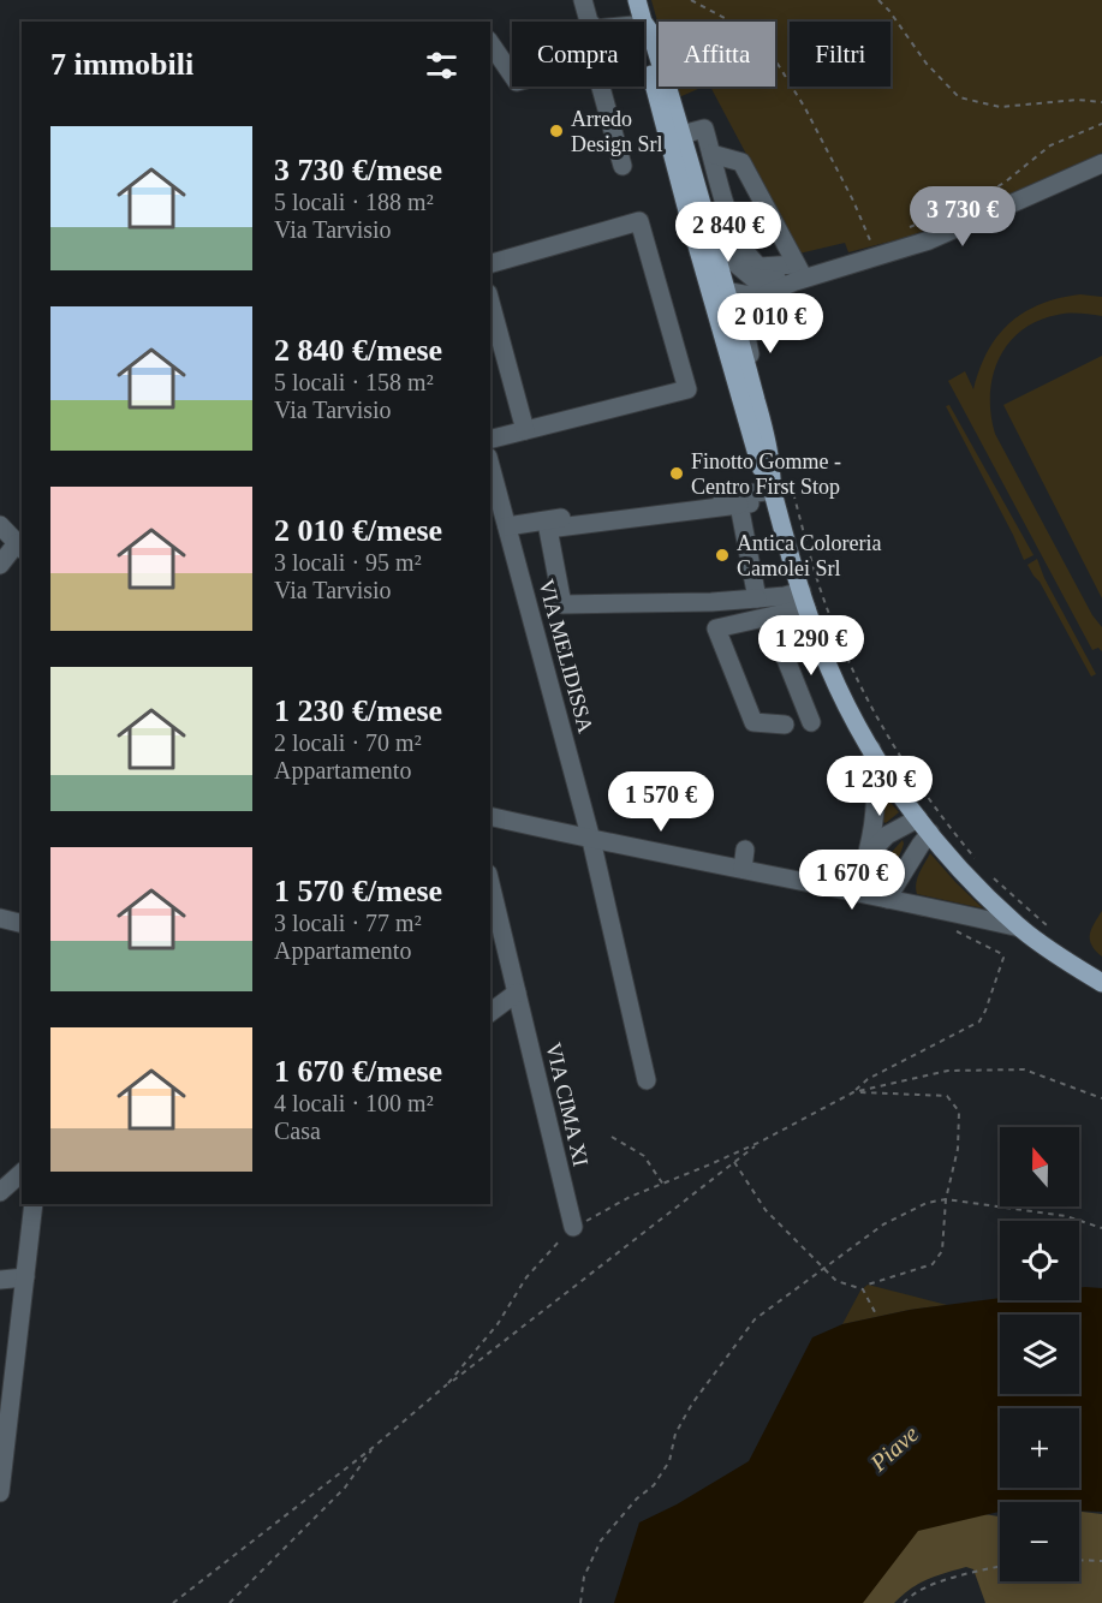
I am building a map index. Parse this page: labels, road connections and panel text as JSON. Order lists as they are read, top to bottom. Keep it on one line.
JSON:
{"streets":{"street":["VIA MELIDISSA","VIA CIMA XI"]},"water":["Piave"],"places":["Arredo Design Srl","Finotto Gomme - Centro First Stop","Antica Coloreria Camolei Srl"],"north":"top","page":{"chip":["Compra","Affitta","Filtri"],"heading":"7 immobili","list":[{"name":"3 730 €/mese","note":"5 locali · 188 m² · Via Tarvisio"},{"name":"2 840 €/mese","note":"5 locali · 158 m² · Via Tarvisio"},{"name":"2 010 €/mese","note":"3 locali · 95 m² · Via Tarvisio"},{"name":"1 230 €/mese","note":"2 locali · 70 m² · Appartamento"},{"name":"1 570 €/mese","note":"3 locali · 77 m² · Appartamento"},{"name":"1 670 €/mese","note":"4 locali · 100 m² · Casa"}],"price":["3 730 €","2 840 €","2 010 €","1 290 €","1 230 €","1 570 €","1 670 €"],"map_buttons":["+","−"]}}
